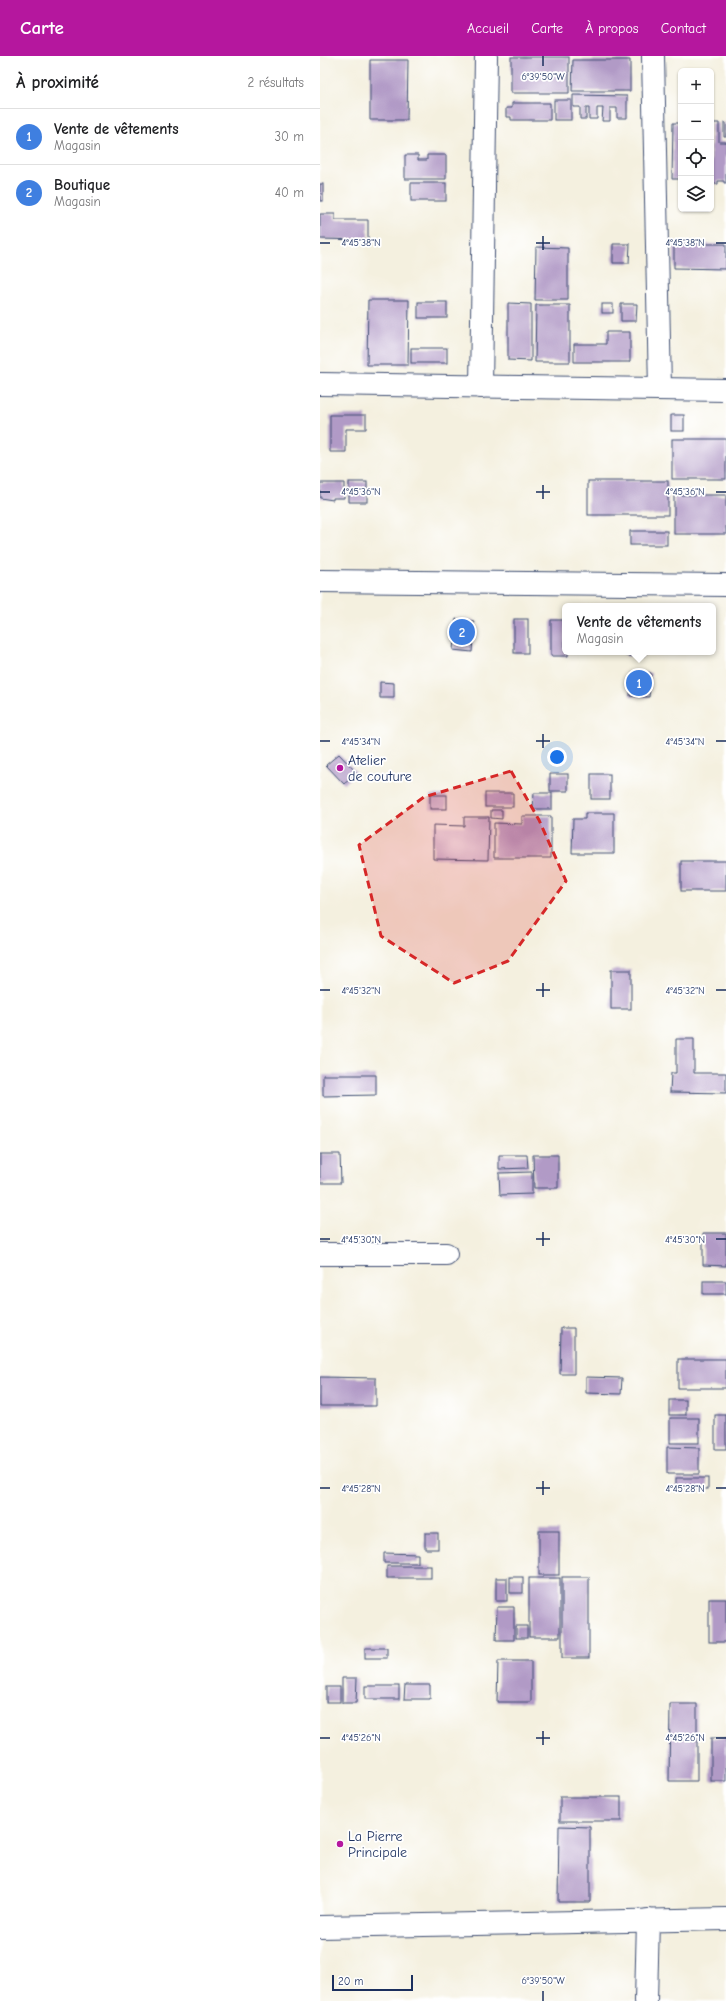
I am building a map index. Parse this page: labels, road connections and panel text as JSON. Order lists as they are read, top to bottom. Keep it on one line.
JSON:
{"places":["Atelier de couture","La Pierre Principale"],"scale_bar":"20 m","page":{"header":"Carte","nav":["Accueil","Carte","À propos","Contact"],"heading":["À proximité","2 résultats"],"map_buttons":["+","−"],"list":[{"mark":"1","name":"Vente de vêtements","note":"Magasin","value":"30 m"},{"mark":"2","name":"Boutique","note":"Magasin","value":"40 m"}],"popup":["Vente de vêtements","Magasin"],"pins":["2","1"],"scale":"20 m"},"coordinates":["6°39'50\"W","4°45'38\"N","4°45'36\"N","4°45'34\"N","4°45'32\"N","4°45'30\"N","4°45'28\"N","4°45'26\"N"]}
